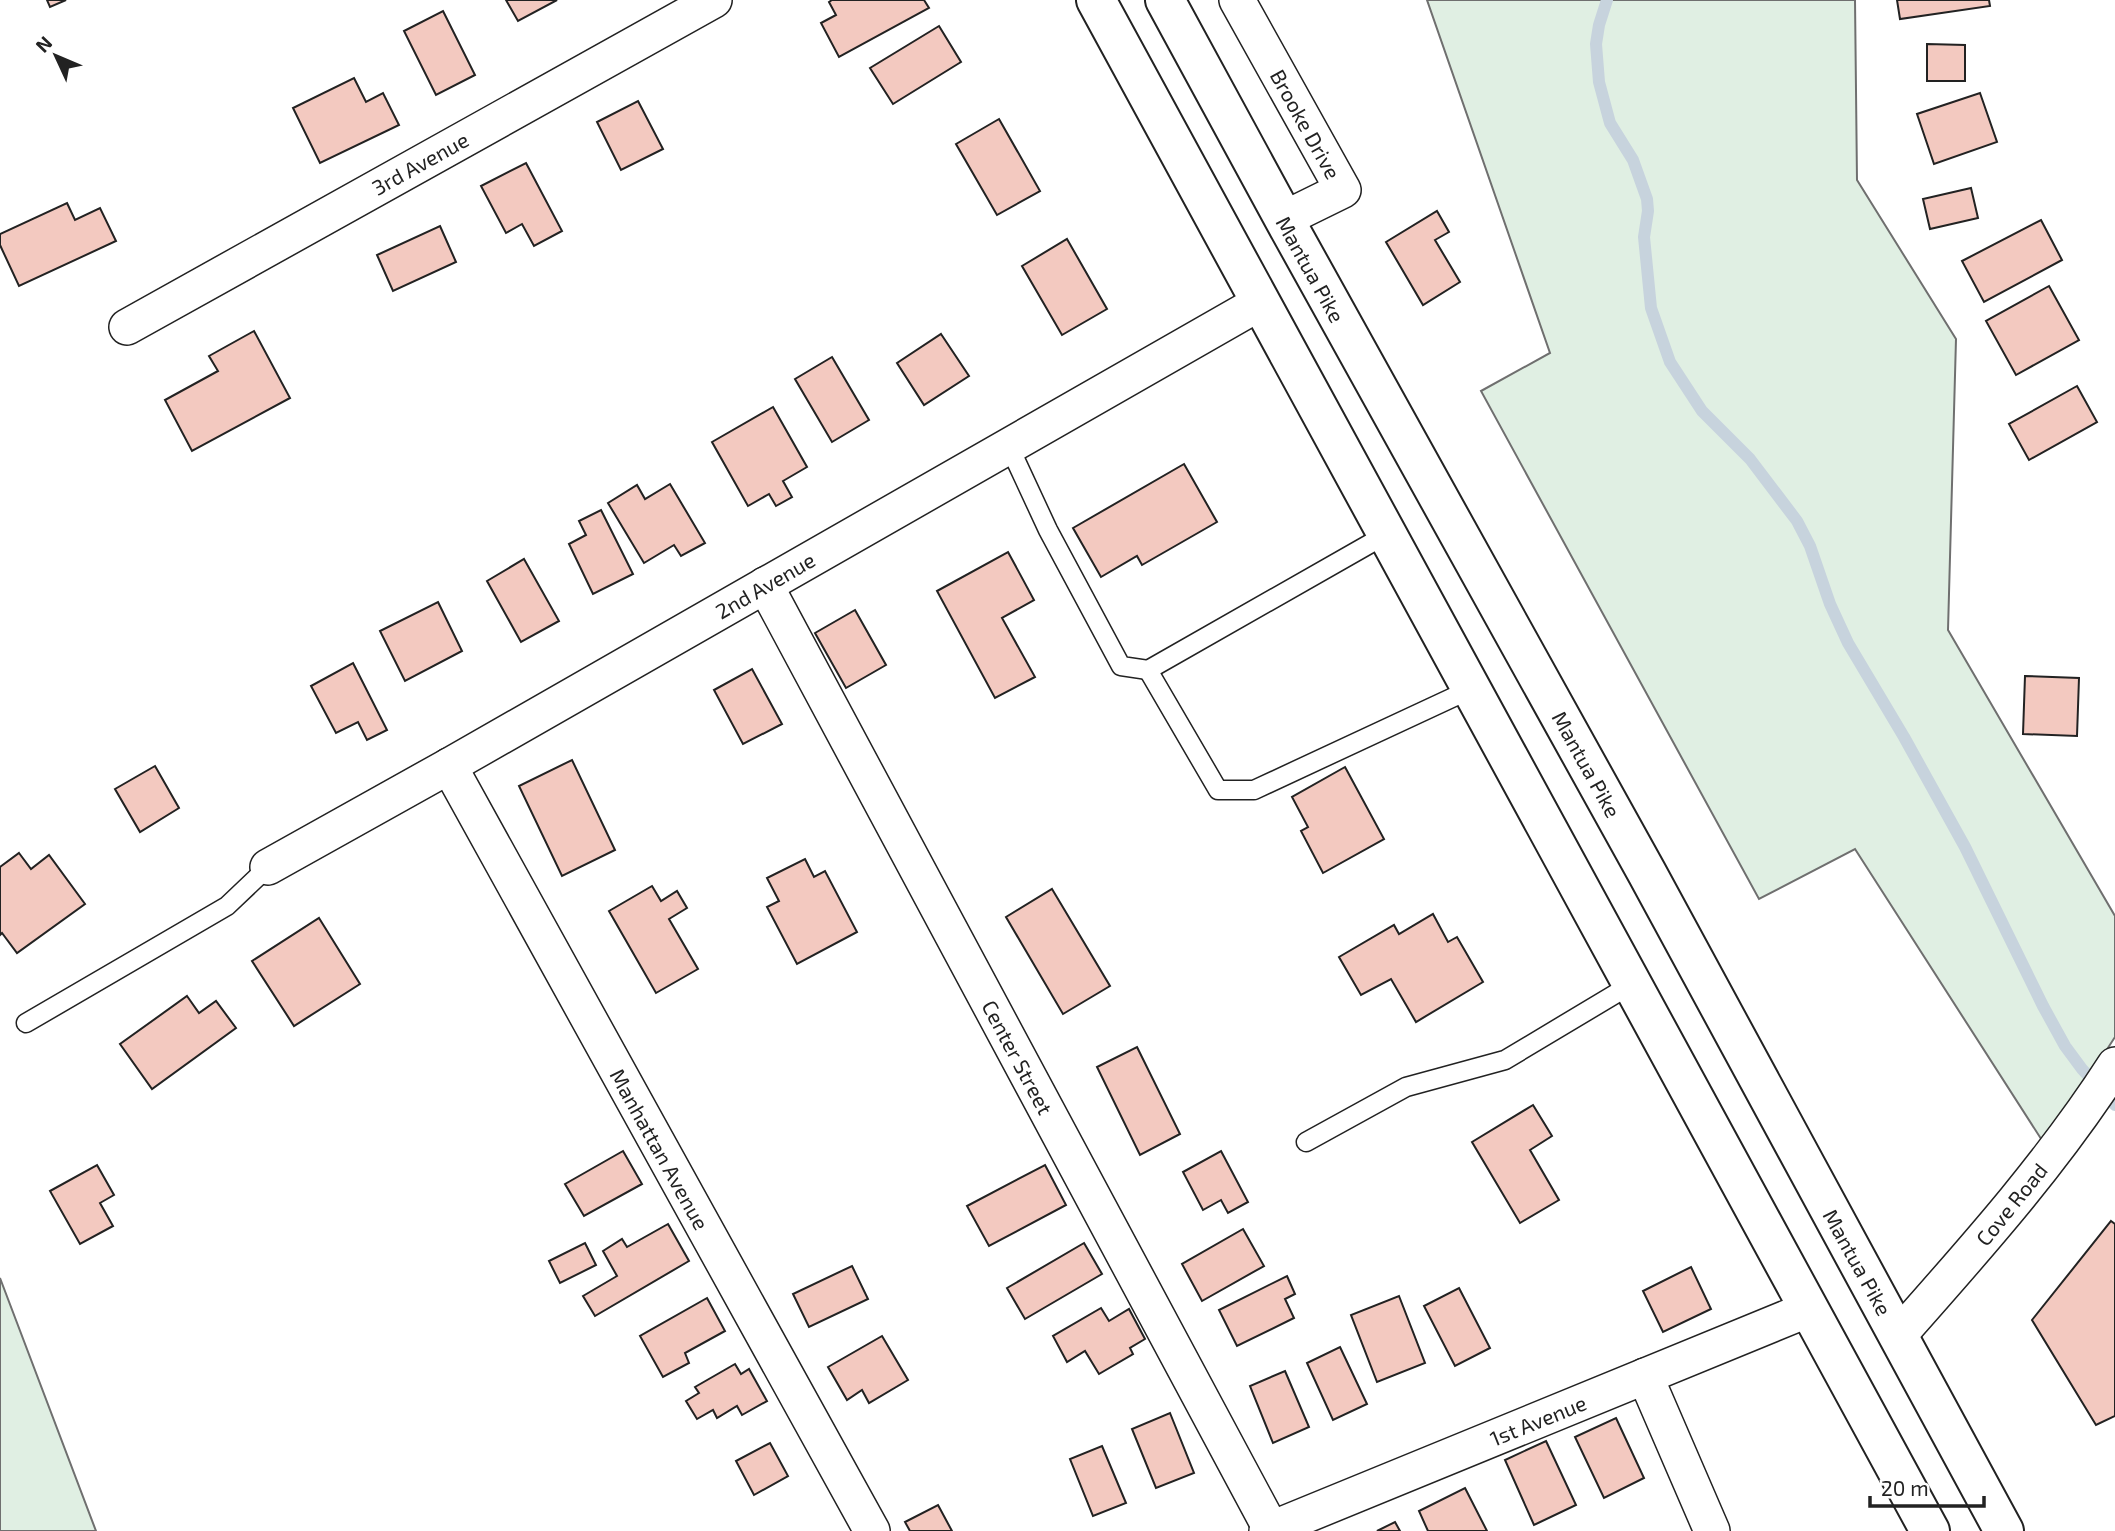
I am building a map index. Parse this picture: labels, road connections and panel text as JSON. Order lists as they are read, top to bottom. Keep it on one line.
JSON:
{"streets":{"main road":["Mantua Pike"],"street":["Brooke Drive","3rd Avenue","2nd Avenue","Center Street","Manhattan Avenue","Cove Road","1st Avenue"]},"crossings":[["Brooke Drive","Mantua Pike"],["Mantua Pike","Cove Road"],["2nd Avenue","Center Street"],["2nd Avenue","Manhattan Avenue"],["Center Street","1st Avenue"]],"scale_bar":"20 m","north":"top left"}
